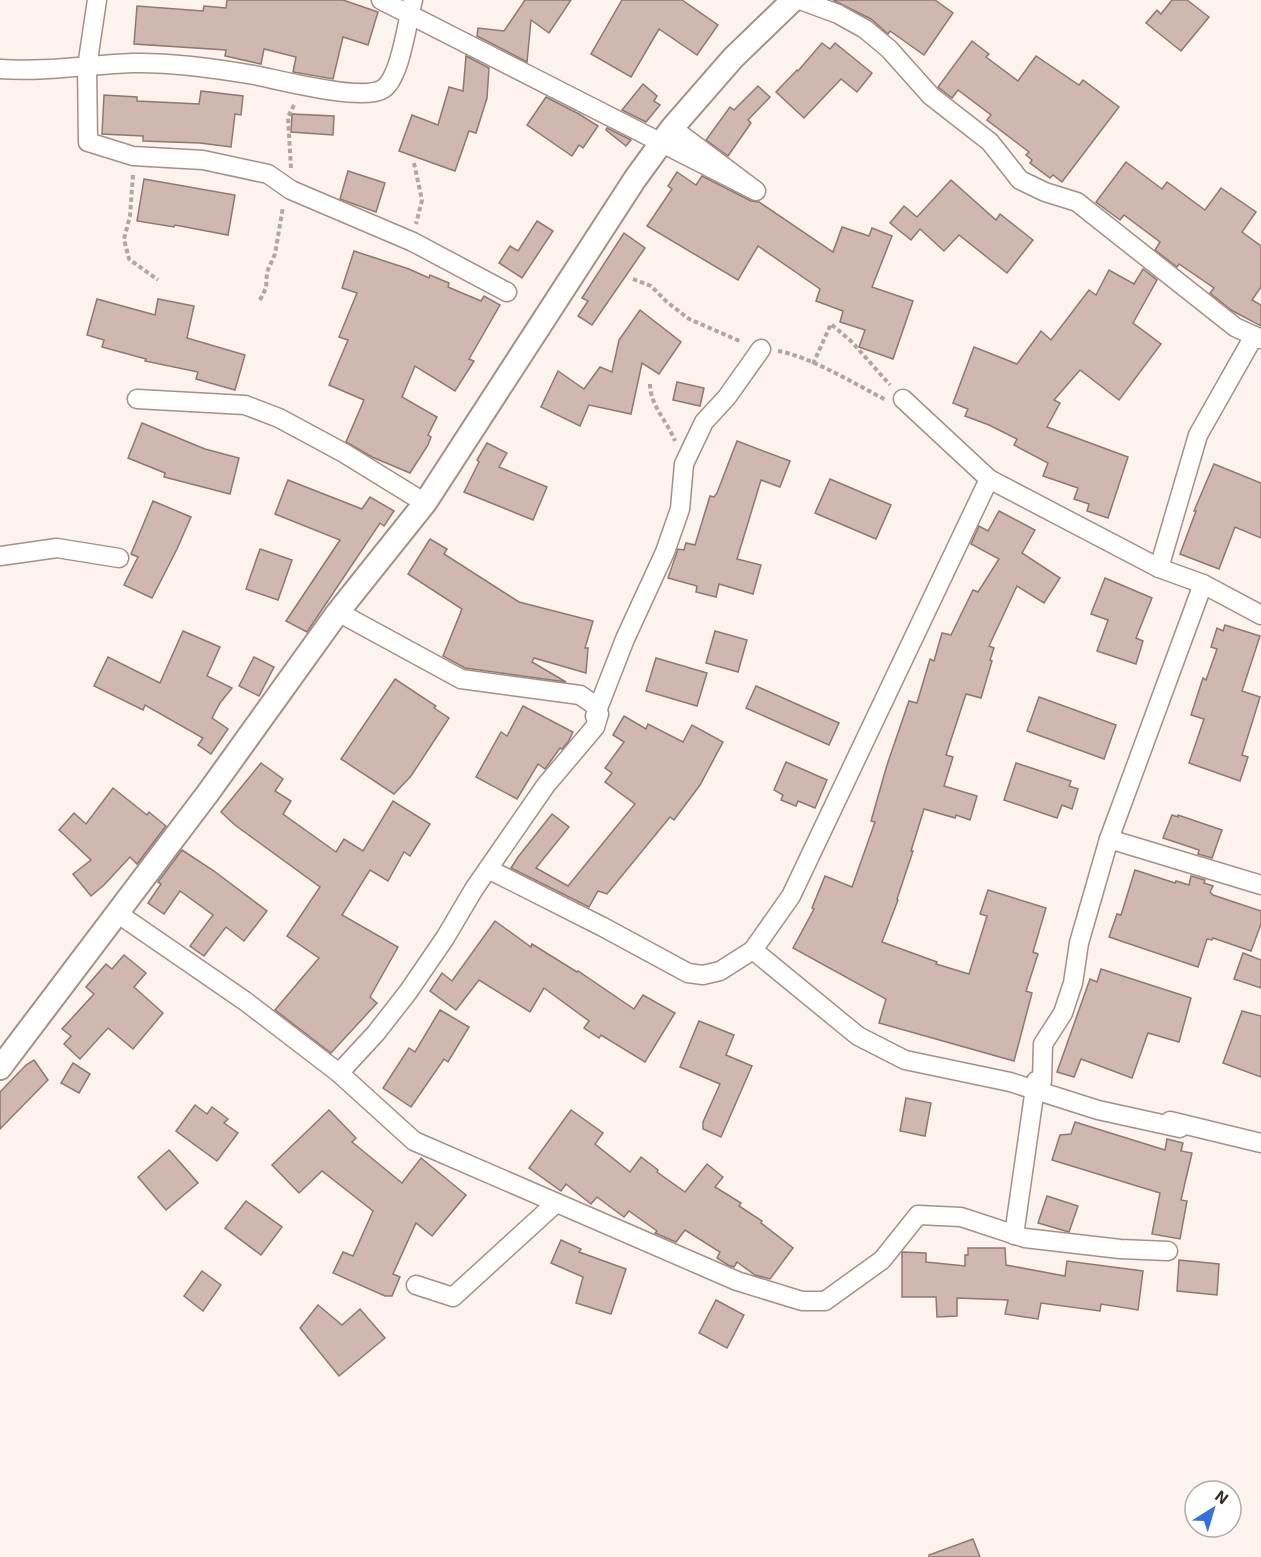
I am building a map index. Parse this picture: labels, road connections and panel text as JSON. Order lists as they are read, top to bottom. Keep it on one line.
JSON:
{"north":"top right"}
